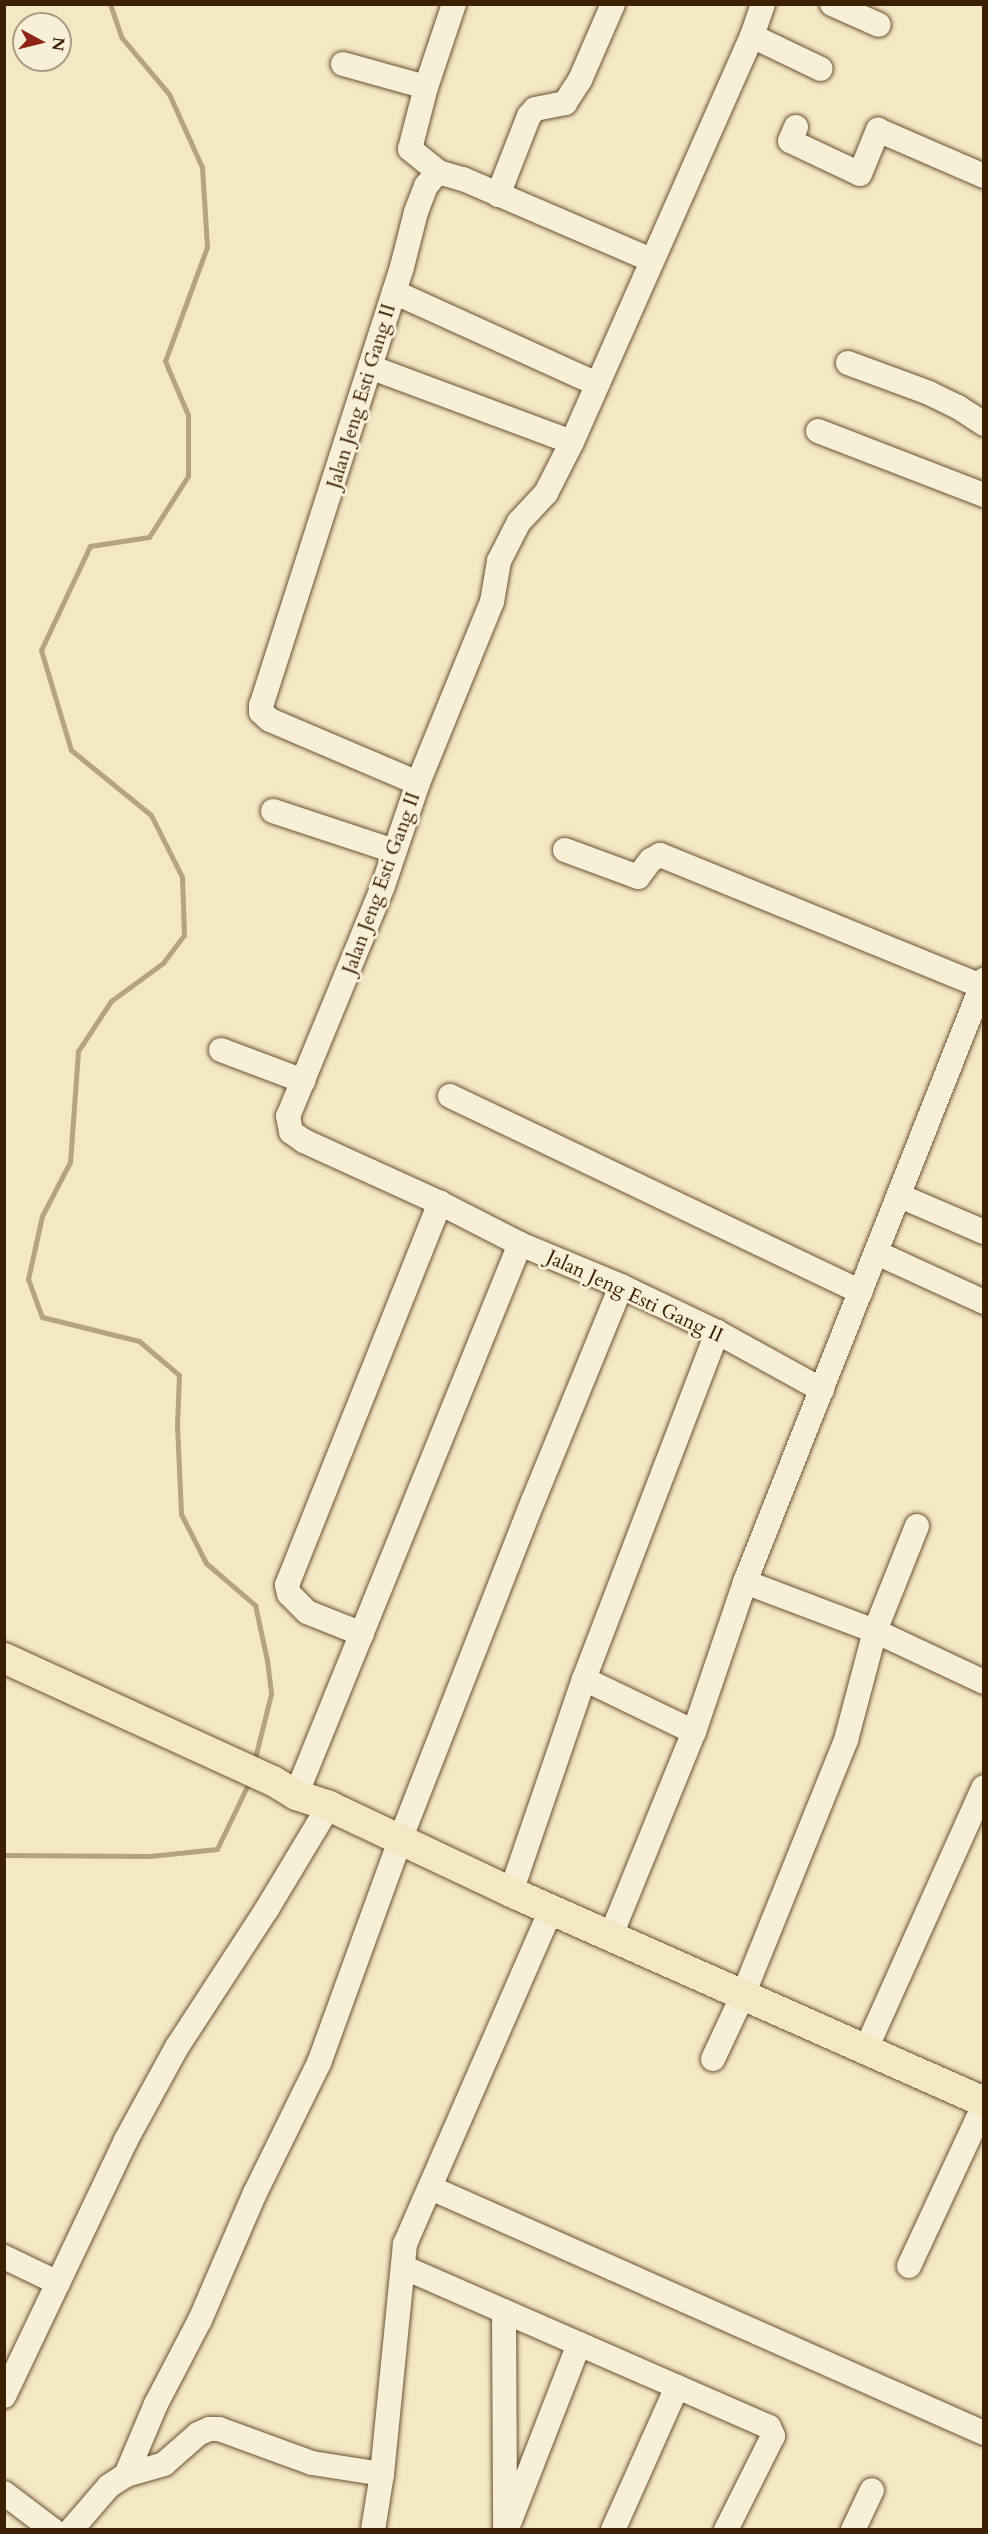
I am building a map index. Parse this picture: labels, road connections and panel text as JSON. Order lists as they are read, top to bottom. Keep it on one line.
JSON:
{"streets":{"street":["Jalan Jeng Esti Gang II"]},"north":"right"}
